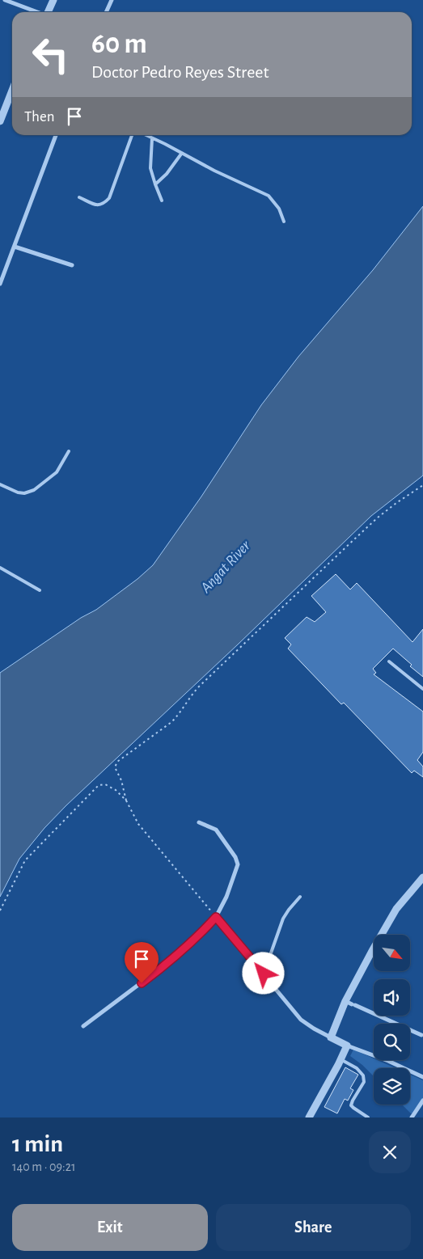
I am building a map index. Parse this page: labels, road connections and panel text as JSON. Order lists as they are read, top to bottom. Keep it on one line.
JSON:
{"water":["Angat River"],"north":"bottom right","page":{"turn":["60 m","Doctor Pedro Reyes Street"],"then":"Then","heading":["1 min","140 m · 09:21"],"buttons":["Exit","Share"]}}
